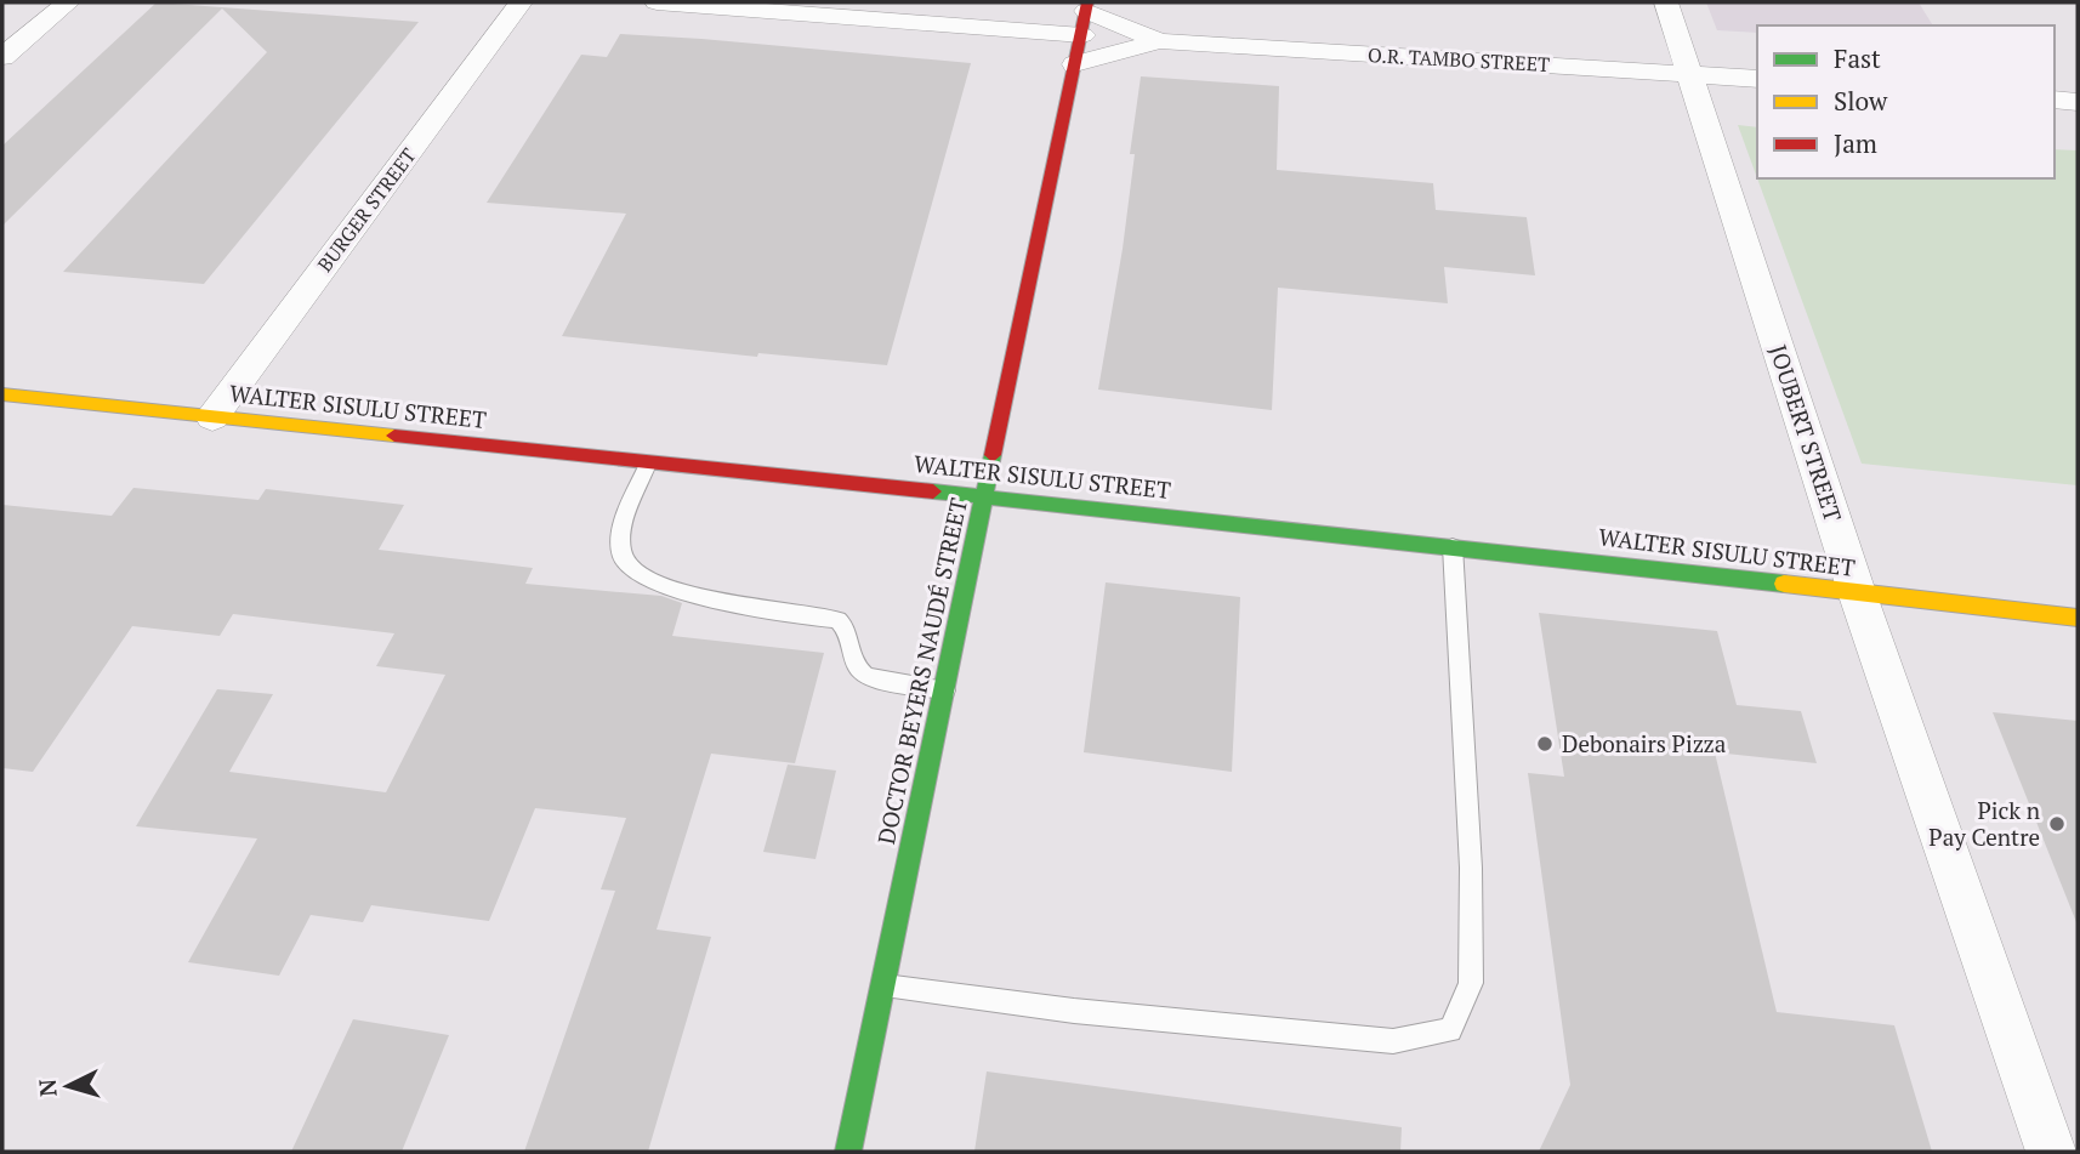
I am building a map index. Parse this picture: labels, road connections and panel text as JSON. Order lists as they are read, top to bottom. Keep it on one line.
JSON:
{"streets":{"main road":["WALTER SISULU STREET","DOCTOR BEYERS NAUDÉ STREET"],"street":["O.R. TAMBO STREET","BURGER STREET","JOUBERT STREET"]},"crossings":[["O.R. TAMBO STREET","JOUBERT STREET"],["O.R. TAMBO STREET","DOCTOR BEYERS NAUDÉ STREET"],["BURGER STREET","WALTER SISULU STREET"],["WALTER SISULU STREET","JOUBERT STREET"],["WALTER SISULU STREET","DOCTOR BEYERS NAUDÉ STREET"]],"places":["Debonairs Pizza","Pick n Pay Centre"],"legend":["Fast","Slow","Jam"],"north":"left"}
